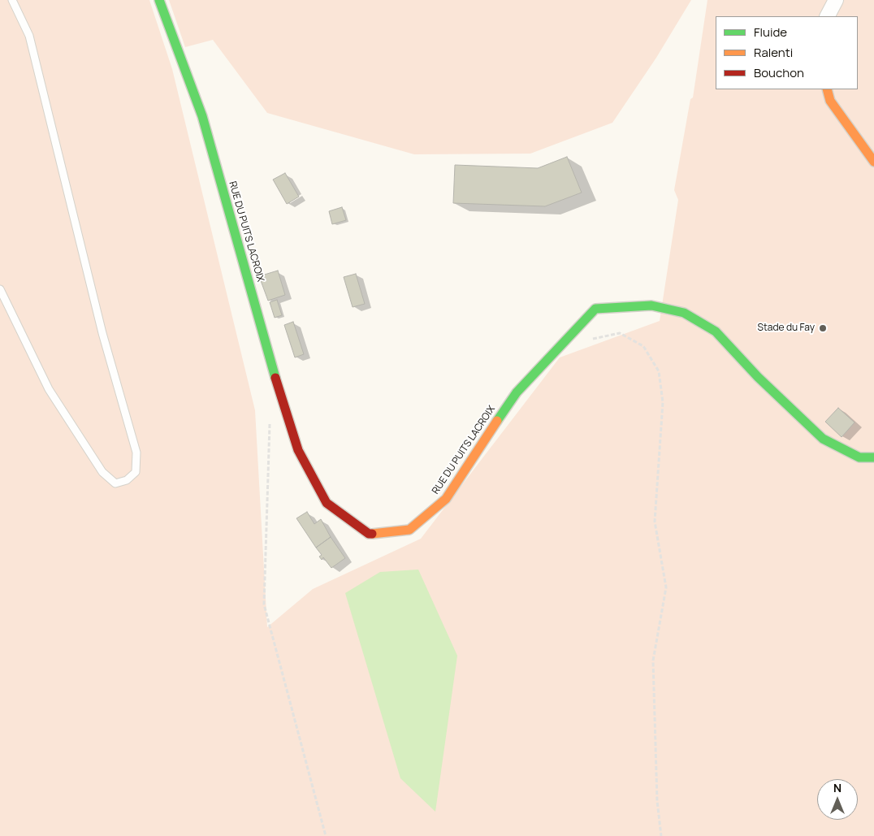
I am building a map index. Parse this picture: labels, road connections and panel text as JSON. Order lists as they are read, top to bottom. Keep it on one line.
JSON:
{"streets":{"street":["RUE DU PUITS LACROIX"]},"places":["Stade du Fay"],"legend":["Fluide","Ralenti","Bouchon"],"north":"top"}
